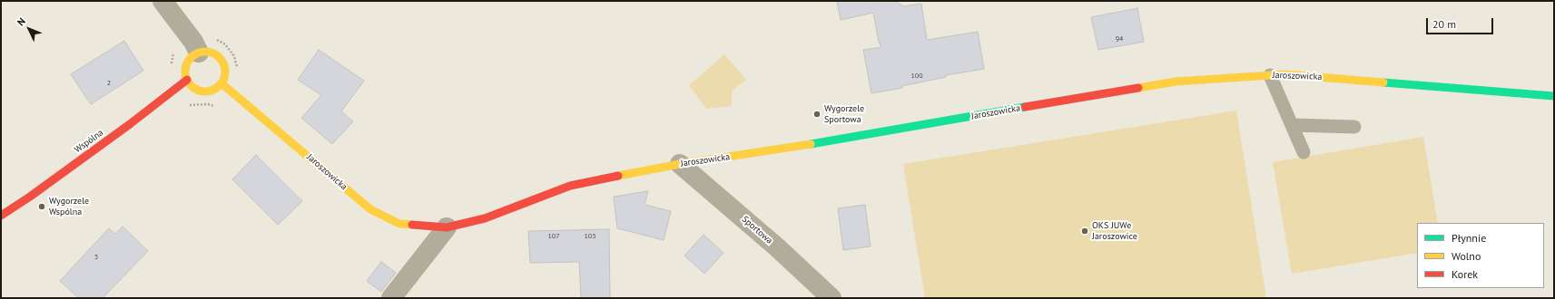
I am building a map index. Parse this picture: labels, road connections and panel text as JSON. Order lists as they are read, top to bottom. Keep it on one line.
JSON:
{"streets":{"street":["Jaroszowicka","Wspólna","Sportowa"]},"crossings":[["Jaroszowicka","Wspólna"],["Jaroszowicka","Sportowa"]],"places":["Wygorzele Sportowa","Wygorzele Wspólna","OKS JUWe Jaroszowice"],"house_numbers":["94","100","2","107","105","3"],"legend":["Płynnie","Wolno","Korek"],"scale_bar":"20 m","north":"top left"}
